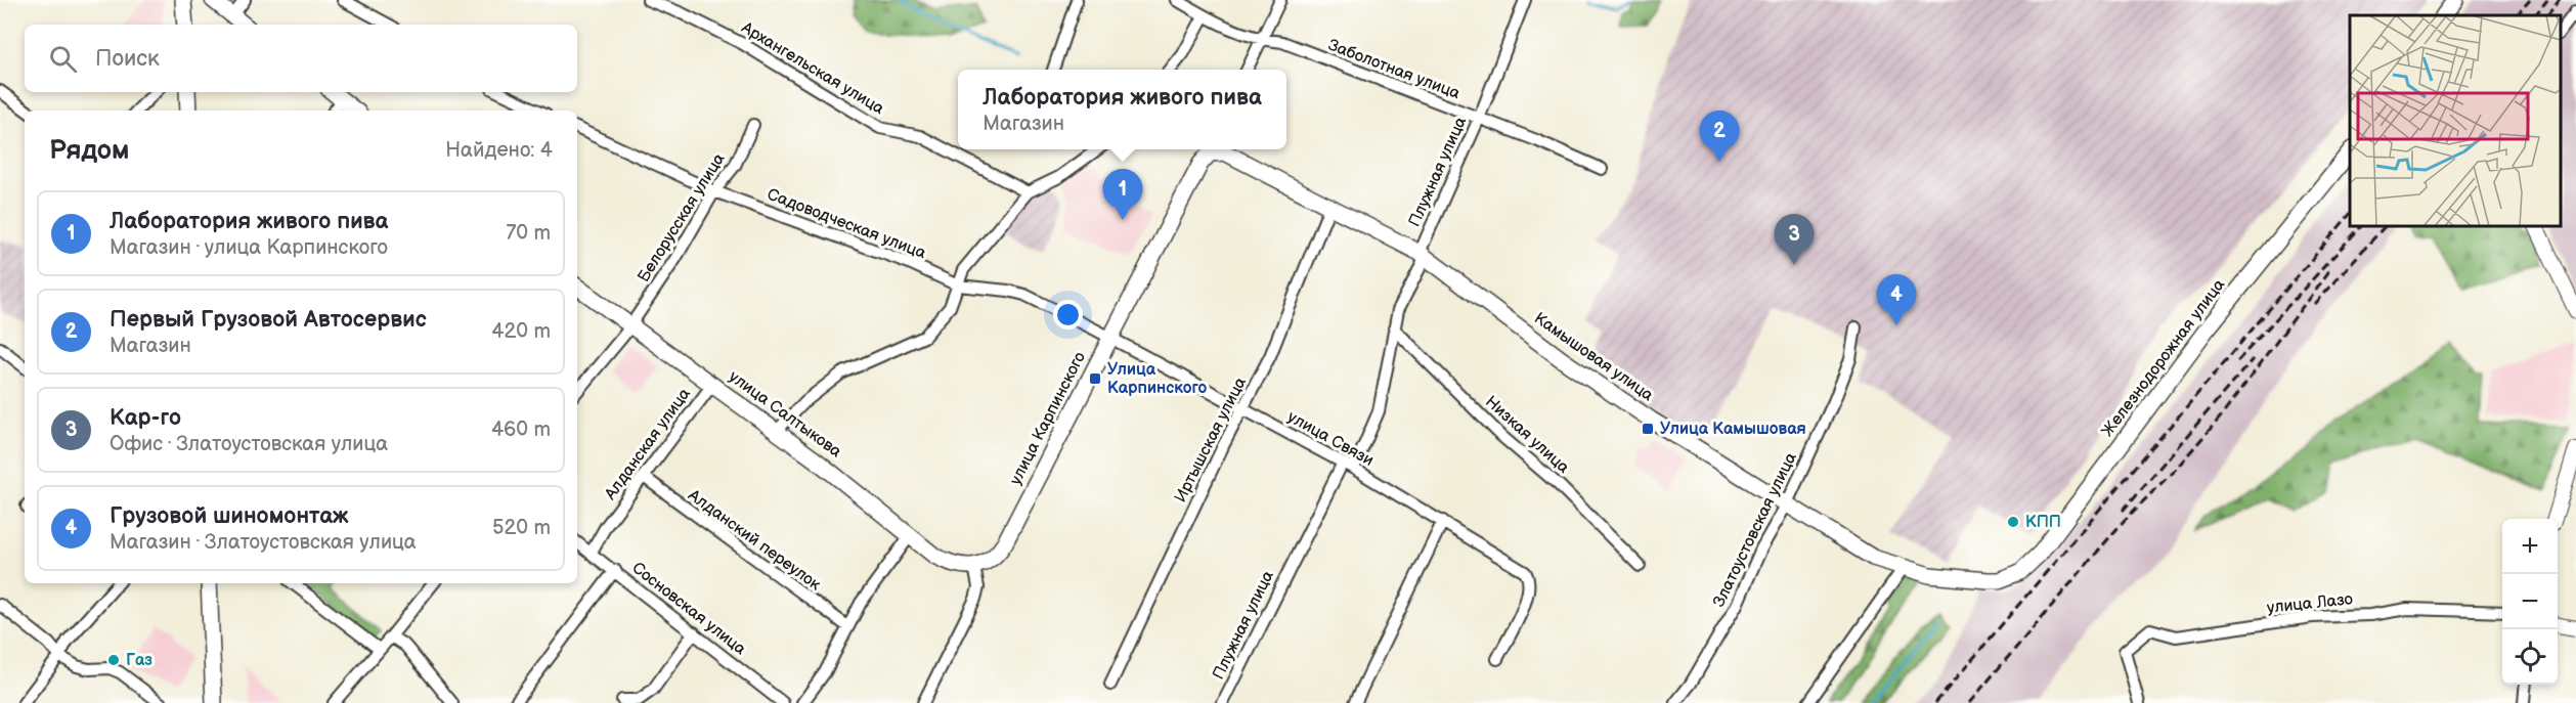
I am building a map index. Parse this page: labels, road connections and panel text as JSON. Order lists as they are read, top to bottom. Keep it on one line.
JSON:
{"streets":{"main road":["Камышовая улица","Железнодорожная улица","улица Салтыкова","улица Карпинского"],"street":["Архангельская улица","Заболотная улица","Плужная улица","Белорусская улица","Садоводческая улица","Низкая улица","улица Связи","Иртышская улица","Алданская улица","Златоустовская улица","Алданский переулок","улица Лазо","Сосновская улица"]},"crossings":[["Заболотная улица","Плужная улица"],["Плужная улица","Камышовая улица"],["Плужная улица","Низкая улица"],["Плужная улица","улица Связи"],["Белорусская улица","Садоводческая улица"],["Белорусская улица","улица Салтыкова"],["Садоводческая улица","улица Карпинского"],["Садоводческая улица","улица Связи"],["Камышовая улица","Железнодорожная улица"],["Камышовая улица","улица Карпинского"],["Камышовая улица","Иртышская улица"],["Камышовая улица","Златоустовская улица"],["улица Салтыкова","улица Карпинского"],["улица Салтыкова","Алданская улица"],["улица Карпинского","улица Связи"],["улица Связи","Иртышская улица"],["Алданская улица","Алданский переулок"],["Алданская улица","Сосновская улица"]],"places":{"transit":["Улица Карпинского","Улица Камышовая"],"other":["КПП","Газ"]},"page":{"search":"Поиск","popup":["Лаборатория живого пива","Магазин"],"pins":["2","1","3","4"],"heading":["Рядом","Найдено: 4"],"list":[{"mark":"1","name":"Лаборатория живого пива","note":"Магазин · улица Карпинского","value":"70 m"},{"mark":"2","name":"Первый Грузовой Автосервис","note":"Магазин","value":"420 m"},{"mark":"3","name":"Кар-го","note":"Офис · Златоустовская улица","value":"460 m"},{"mark":"4","name":"Грузовой шиномонтаж","note":"Магазин · Златоустовская улица","value":"520 m"}],"map_buttons":["+","−"]}}
